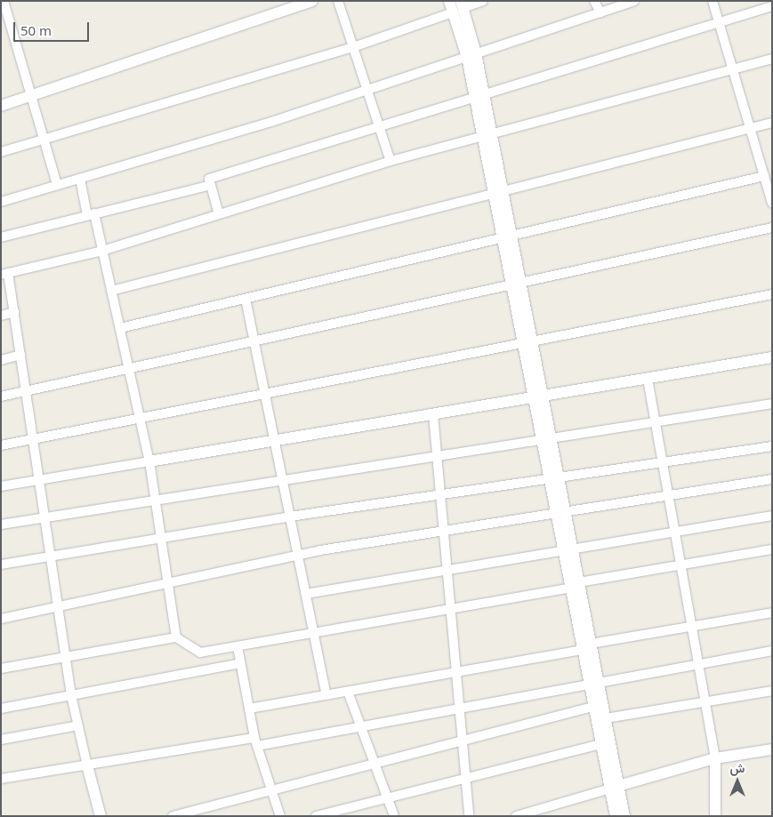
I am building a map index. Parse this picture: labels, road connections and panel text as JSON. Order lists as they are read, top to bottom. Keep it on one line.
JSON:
{"scale_bar":"50 m","north":"top"}
